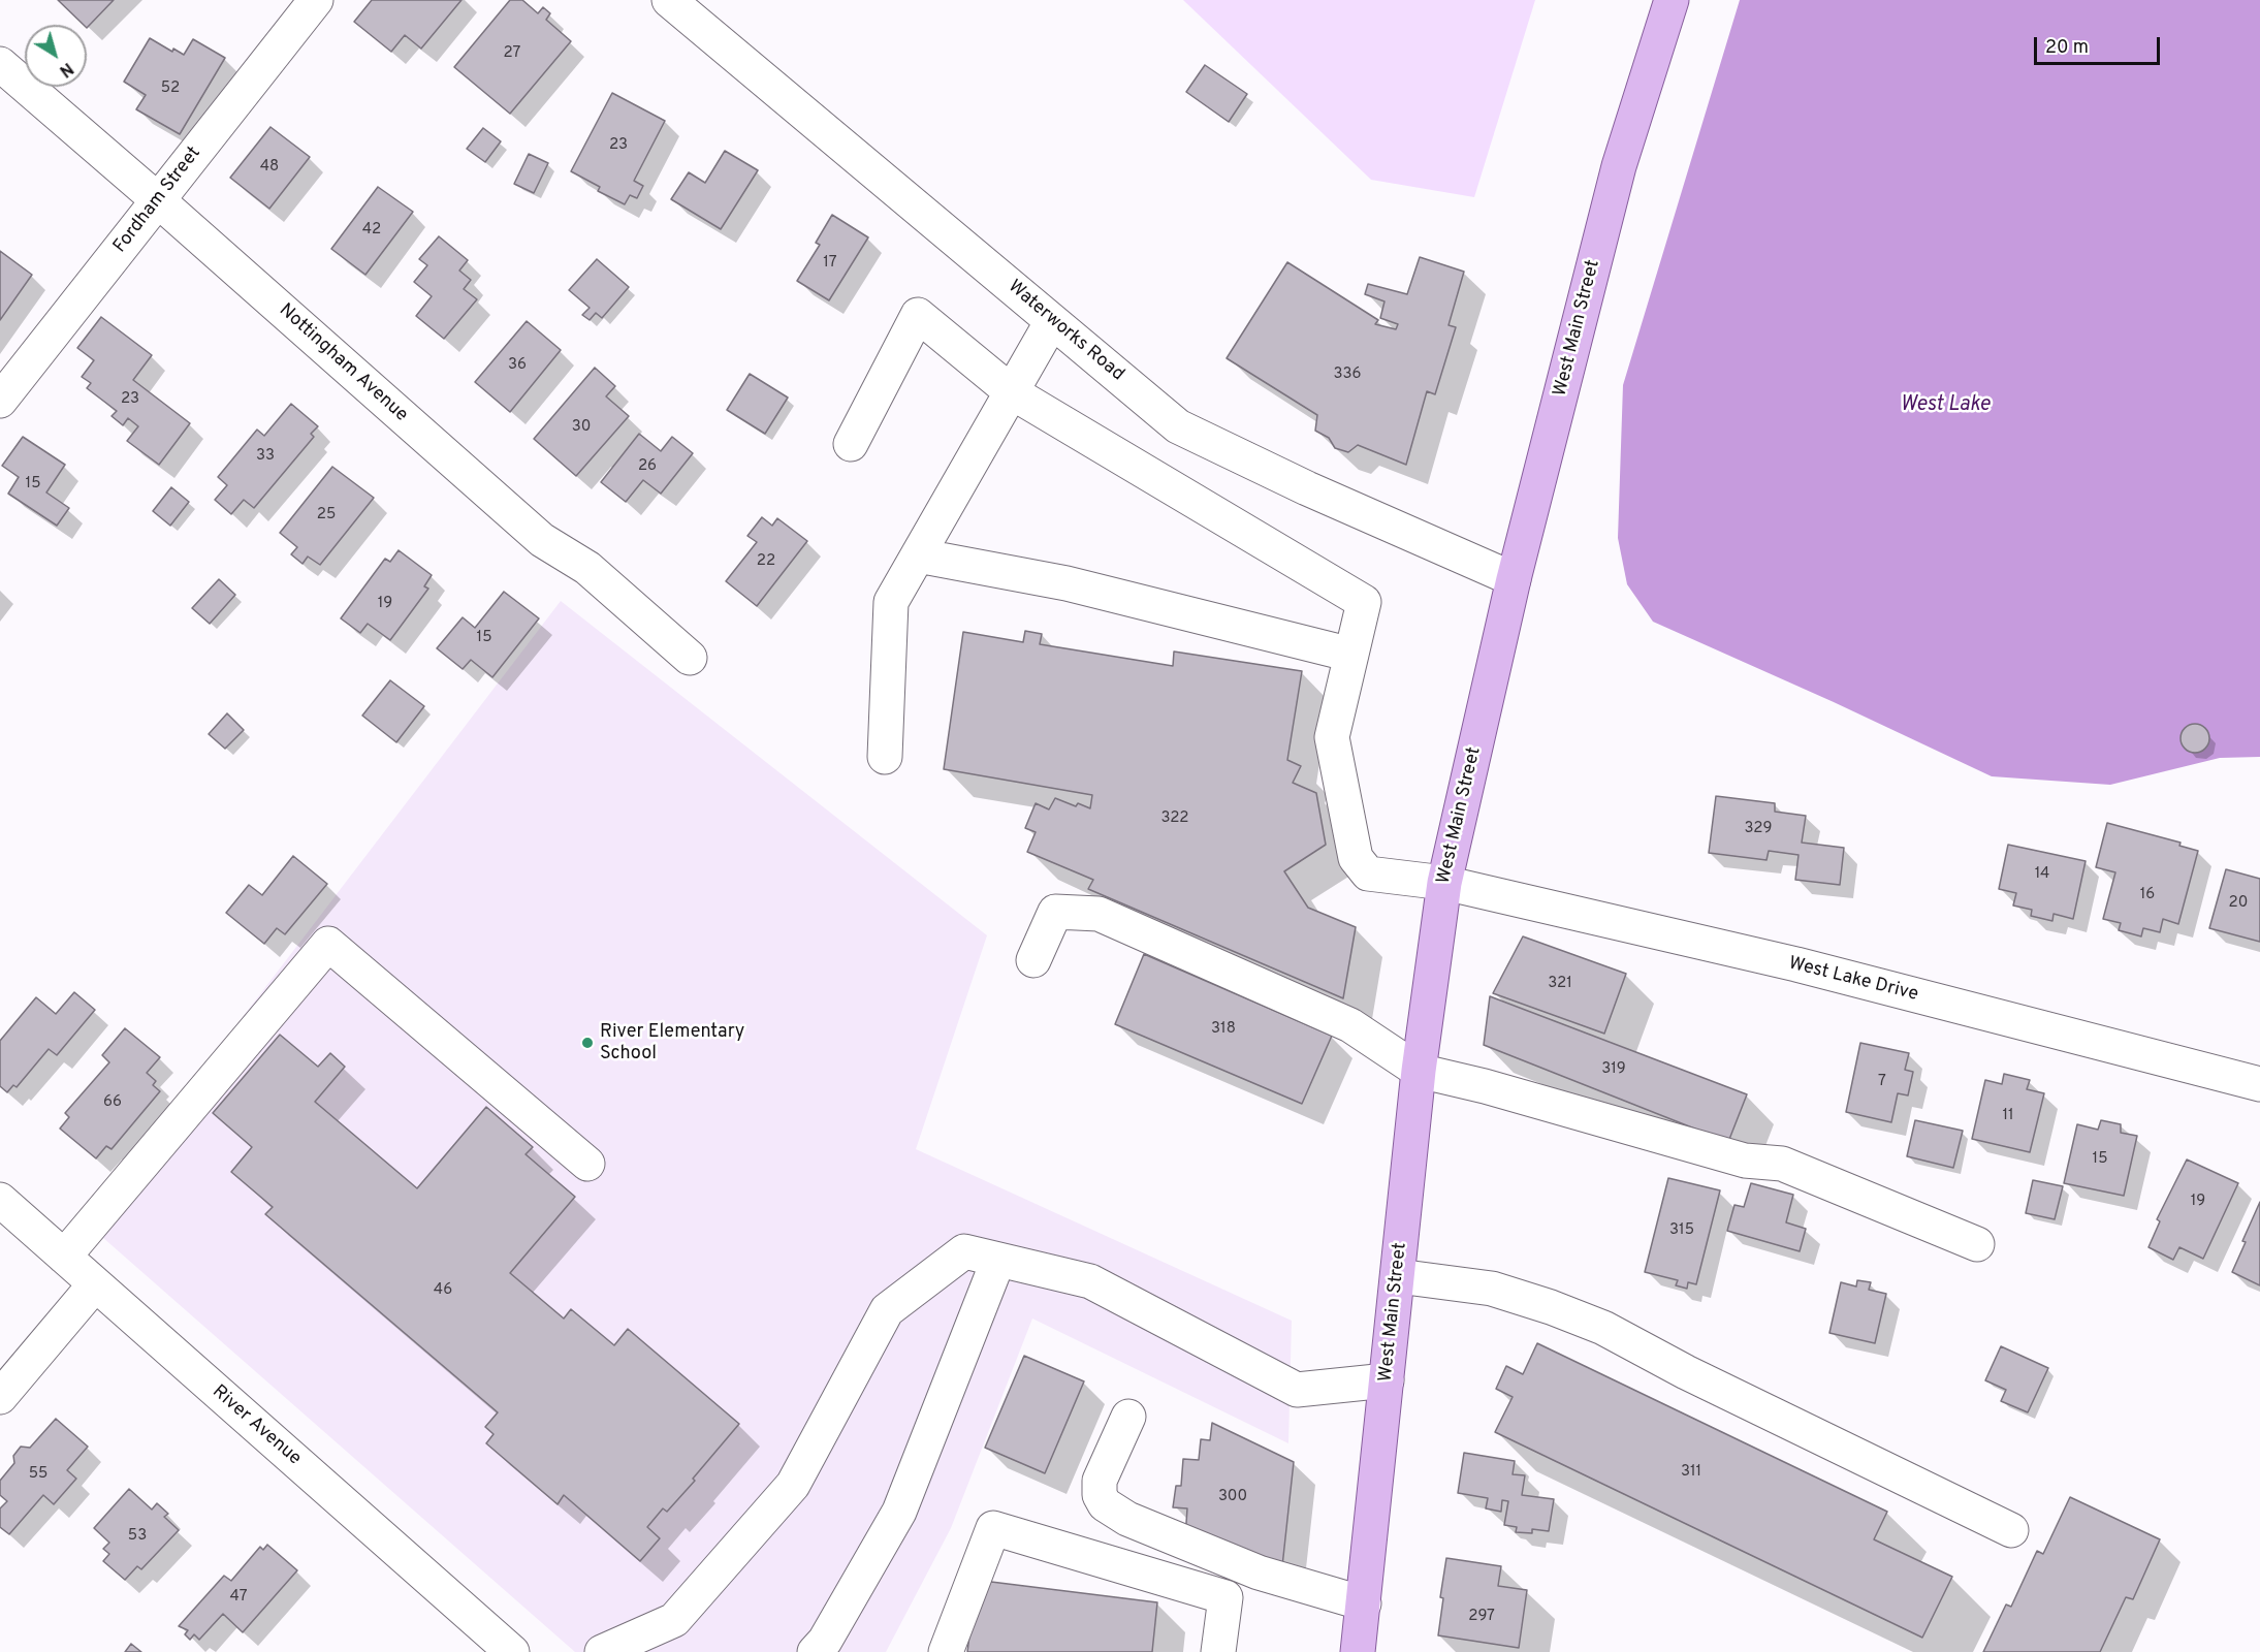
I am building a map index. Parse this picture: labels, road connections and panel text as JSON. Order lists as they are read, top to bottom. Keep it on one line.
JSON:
{"streets":{"main road":["West Main Street"],"street":["Fordham Street","Waterworks Road","Nottingham Avenue","West Lake Drive","River Avenue"]},"crossings":[["Fordham Street","Nottingham Avenue"],["West Main Street","Waterworks Road"],["West Main Street","West Lake Drive"]],"water":["West Lake"],"places":["River Elementary School"],"house_numbers":["27","52","23","48","42","17","36","336","23","30","33","26","15","25","22","19","15","322","329","14","16","20","321","318","319","7","66","11","15","19","315","46","311","55","300","53","47","297"],"scale_bar":"20 m","north":"bottom right"}
